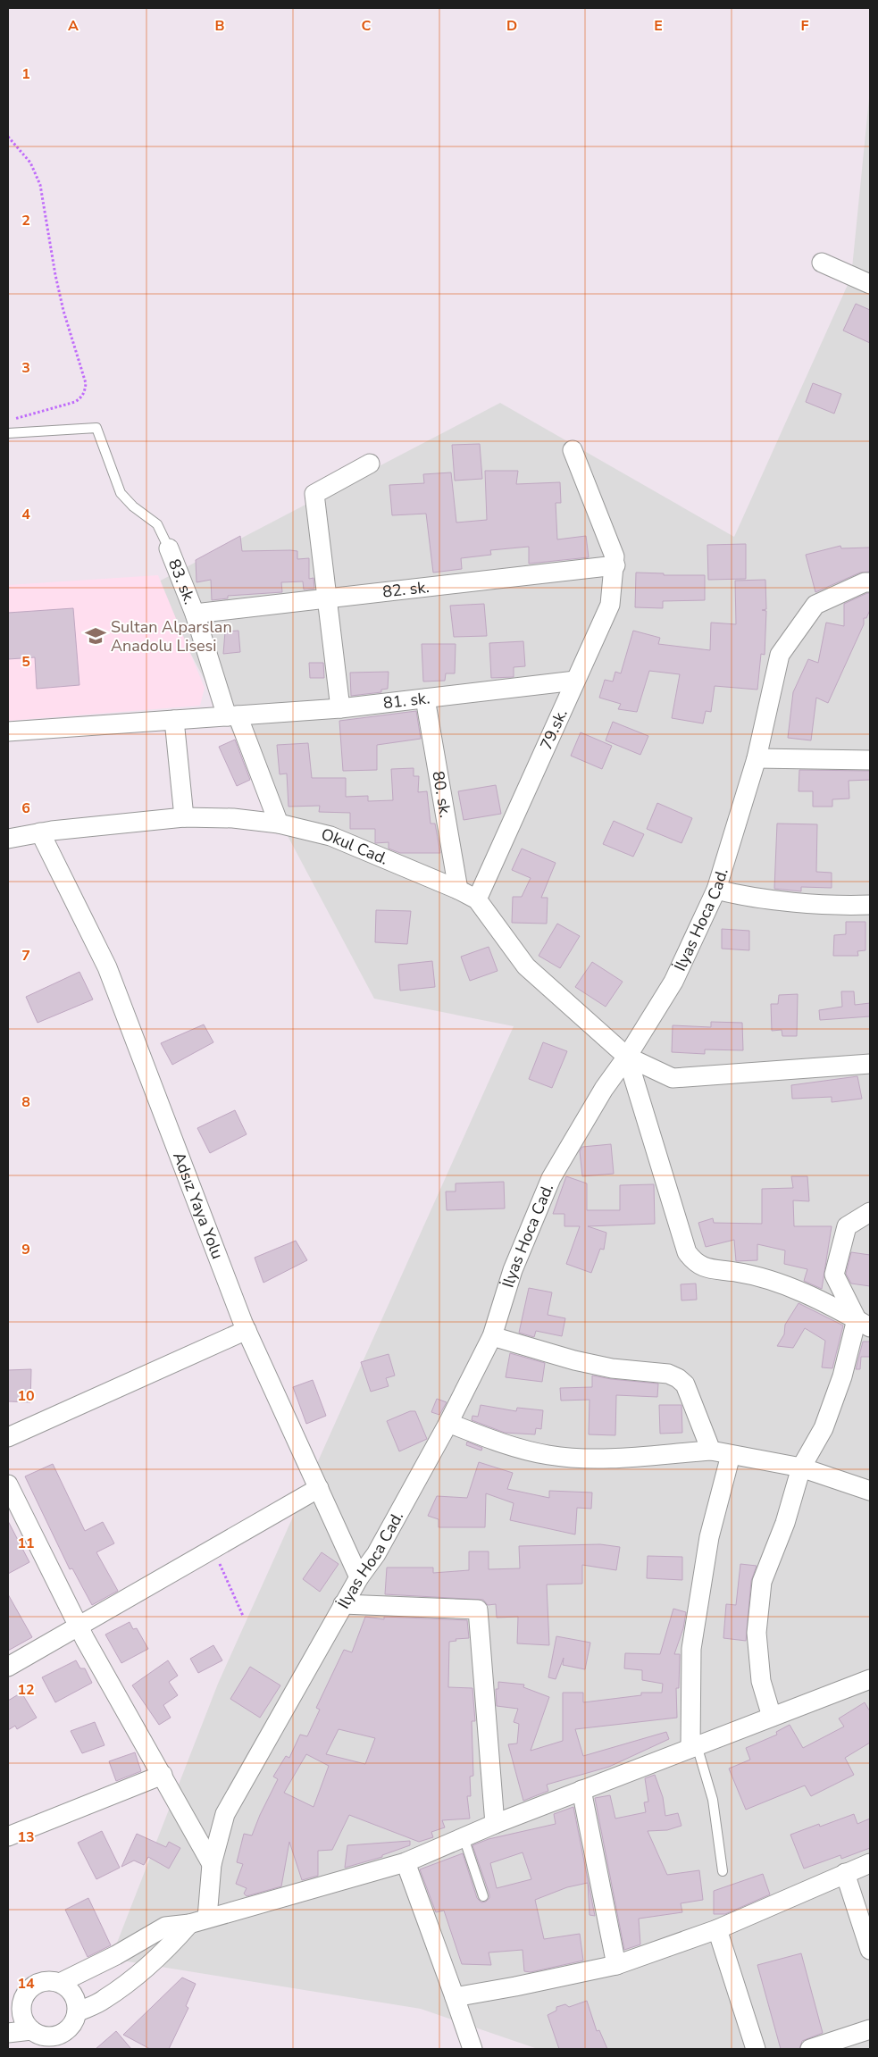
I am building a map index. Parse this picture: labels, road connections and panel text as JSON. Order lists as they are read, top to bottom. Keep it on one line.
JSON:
{"streets":{"street":["83. sk.","82. sk.","81. sk.","79.sk.","80. sk.","Okul Cad.","İlyas Hoca Cad.","Adsız Yaya Yolu"]},"crossings":[["83. sk.","82. sk."],["83. sk.","81. sk."],["83. sk.","Okul Cad."],["82. sk.","79.sk."],["81. sk.","79.sk."],["81. sk.","80. sk."],["79.sk.","Okul Cad."],["80. sk.","Okul Cad."],["Okul Cad.","İlyas Hoca Cad."],["Okul Cad.","Adsız Yaya Yolu"],["İlyas Hoca Cad.","Adsız Yaya Yolu"]],"places":{"school or university":["Sultan Alparslan Anadolu Lisesi"]},"grid":{"columns":["A","B","C","D","E","F"],"rows":["1","2","3","4","5","6","7","8","9","10","11","12","13","14"]}}
